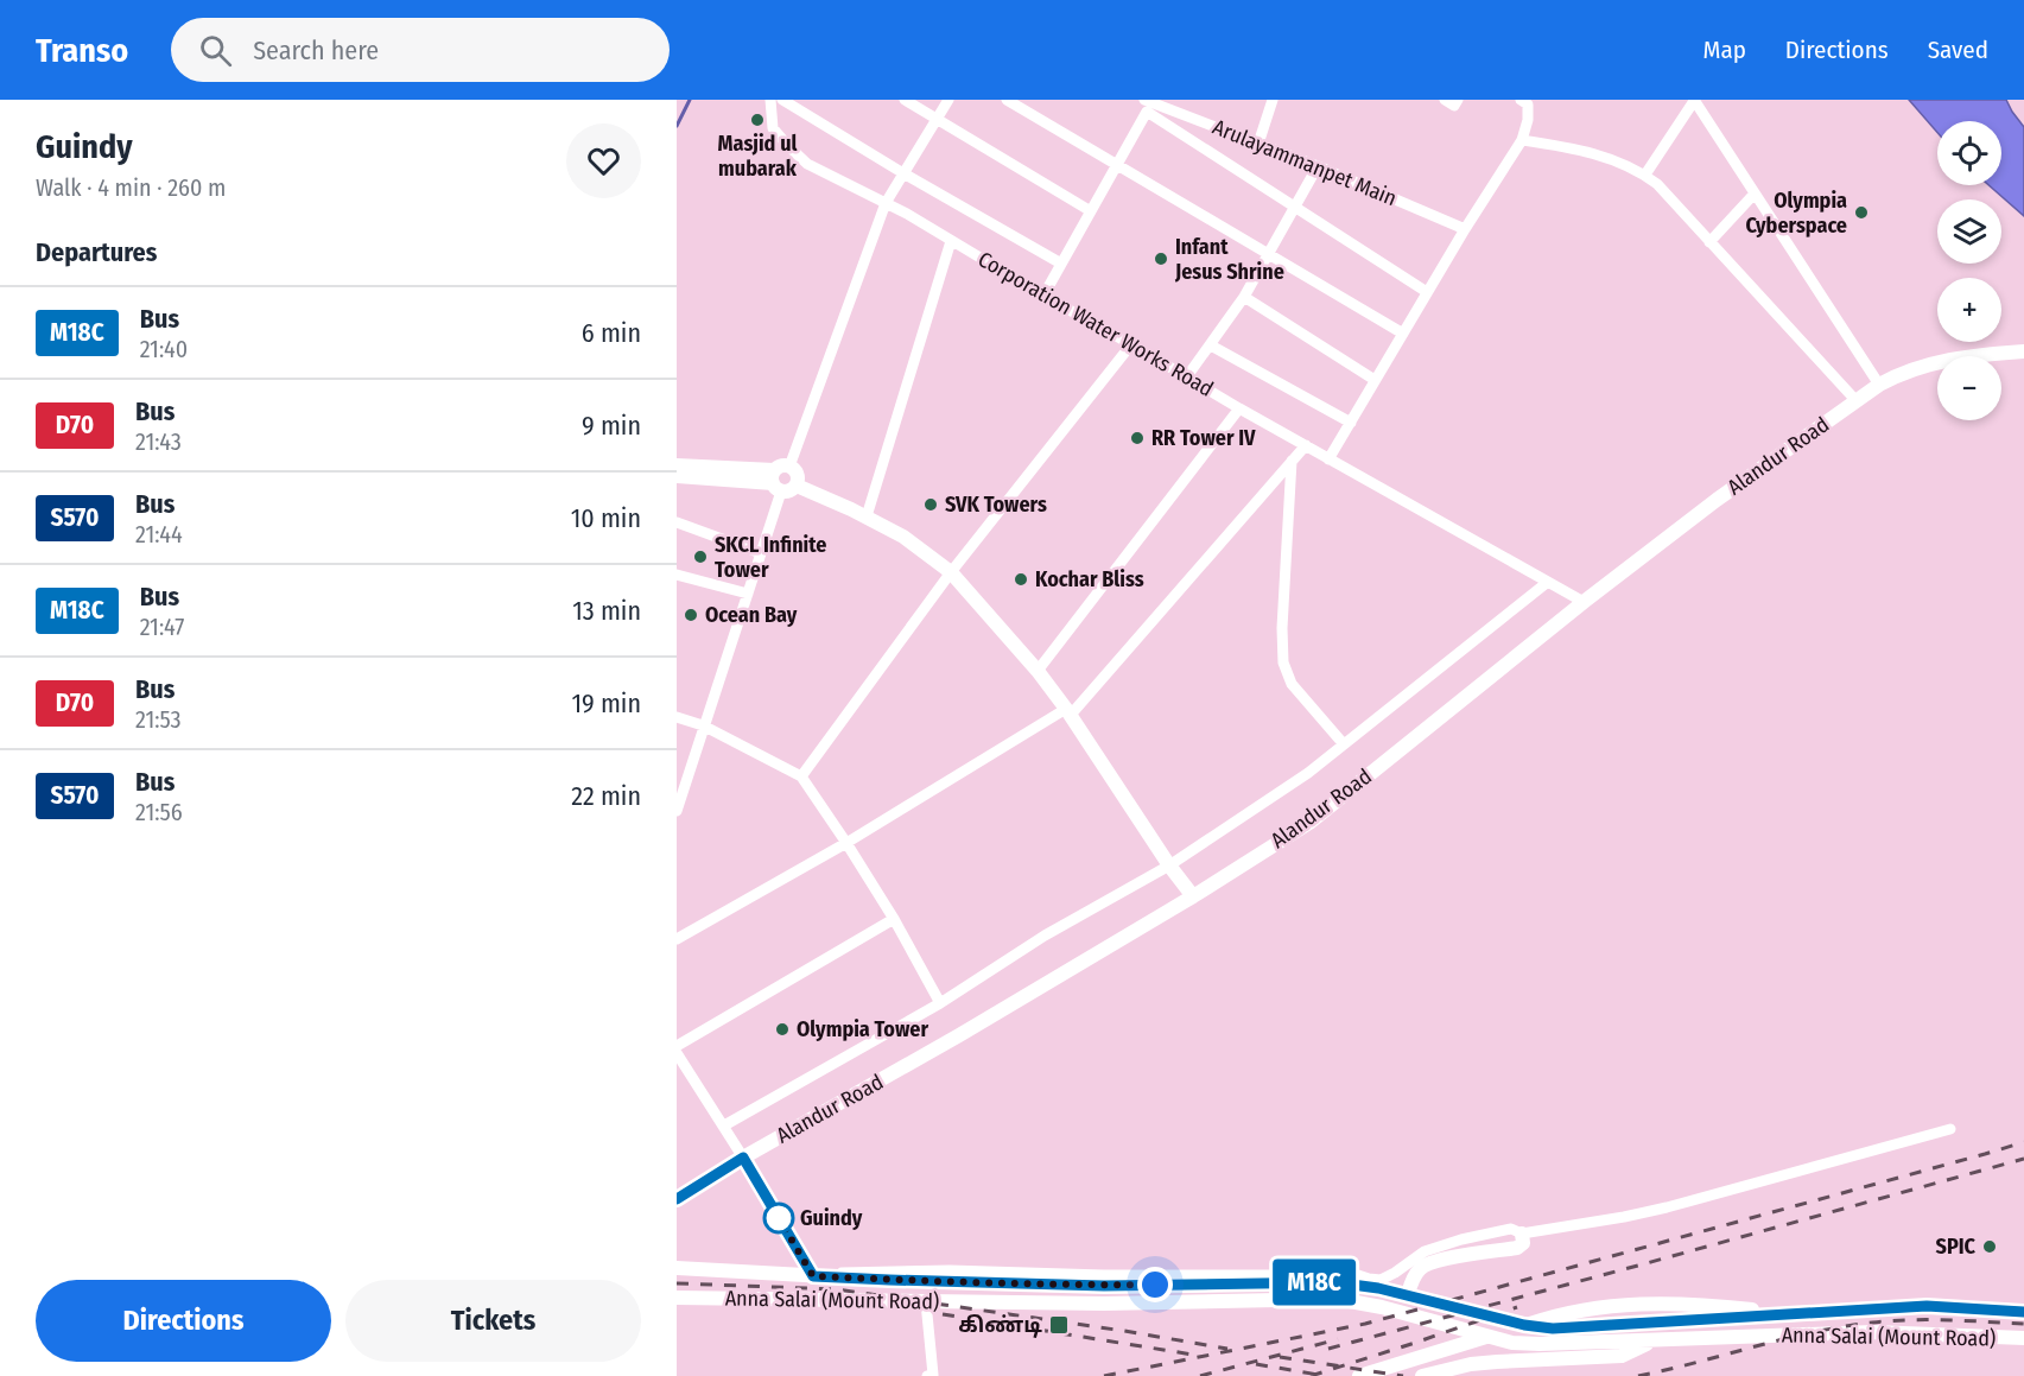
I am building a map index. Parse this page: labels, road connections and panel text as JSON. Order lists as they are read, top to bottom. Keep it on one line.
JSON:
{"streets":{"main road":["Alandur Road","Anna Salai (Mount Road)"],"street":["Arulayammanpet Main","Corporation Water Works Road"]},"crossings":[["Corporation Water Works Road","Alandur Road"]],"places":{"other":["Masjid ul mubarak","Olympia Cyberspace","Infant Jesus Shrine","RR Tower IV","SVK Towers","SKCL Infinite Tower","Kochar Bliss","Ocean Bay","Olympia Tower","Guindy","SPIC"],"transit":["கிண்டி"]},"lines":["bus line M18C"],"page":{"header":"Transo","search":"Search here","nav":["Map","Directions","Saved"],"heading":[["Guindy","Walk · 4 min · 260 m"],"Departures"],"on_map":"M18C","map_buttons":["+","−"],"list":[{"mark":"M18C","name":"Bus","note":"21:40","value":"6 min"},{"mark":"D70","name":"Bus","note":"21:43","value":"9 min"},{"mark":"S570","name":"Bus","note":"21:44","value":"10 min"},{"mark":"M18C","name":"Bus","note":"21:47","value":"13 min"},{"mark":"D70","name":"Bus","note":"21:53","value":"19 min"},{"mark":"S570","name":"Bus","note":"21:56","value":"22 min"}],"buttons":["Directions","Tickets"]}}
